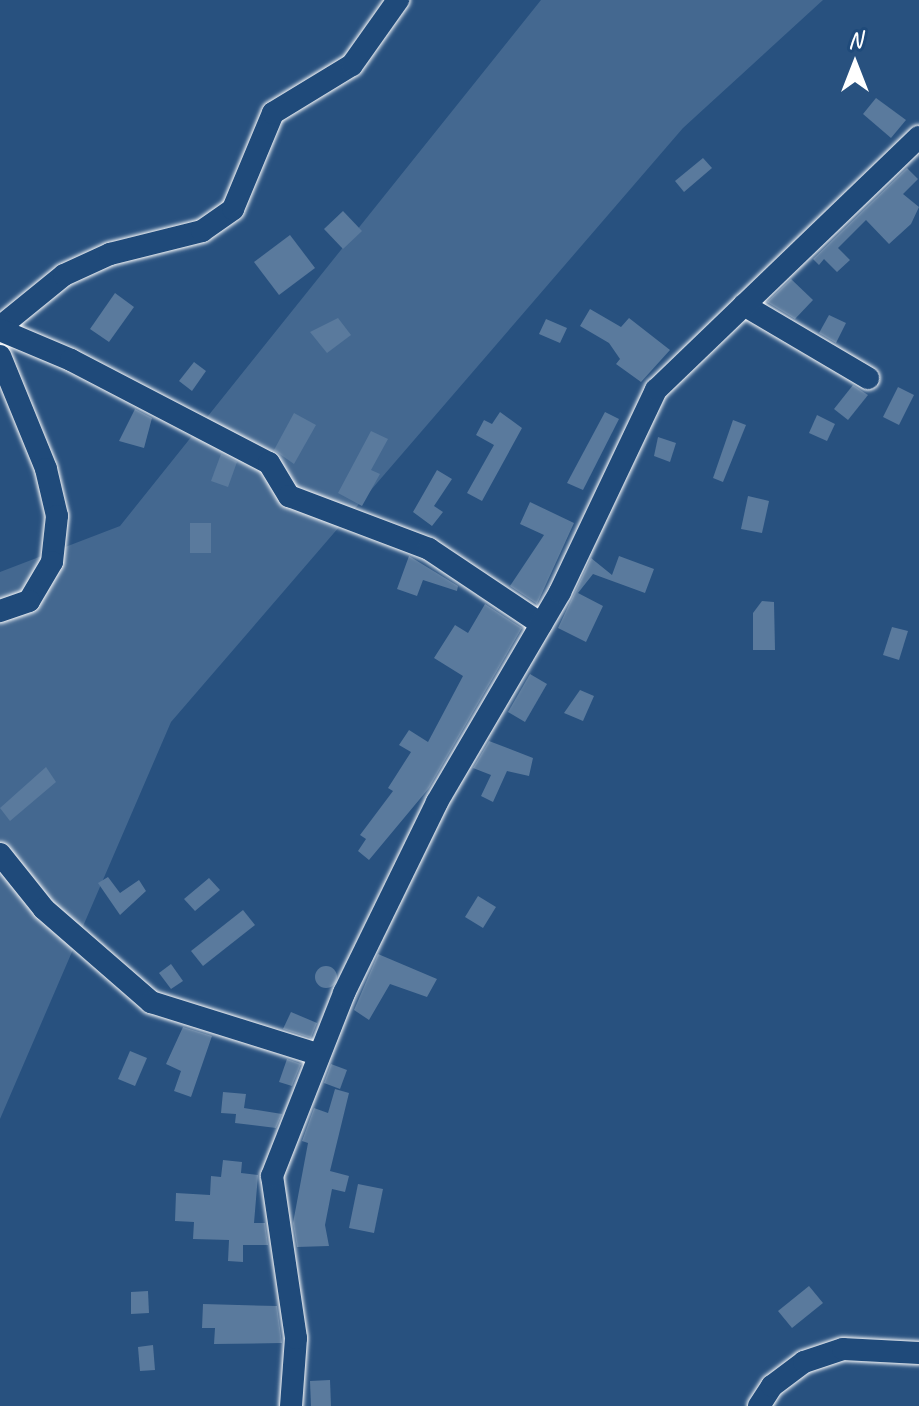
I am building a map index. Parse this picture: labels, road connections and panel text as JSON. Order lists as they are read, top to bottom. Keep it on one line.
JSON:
{"north":"top"}
